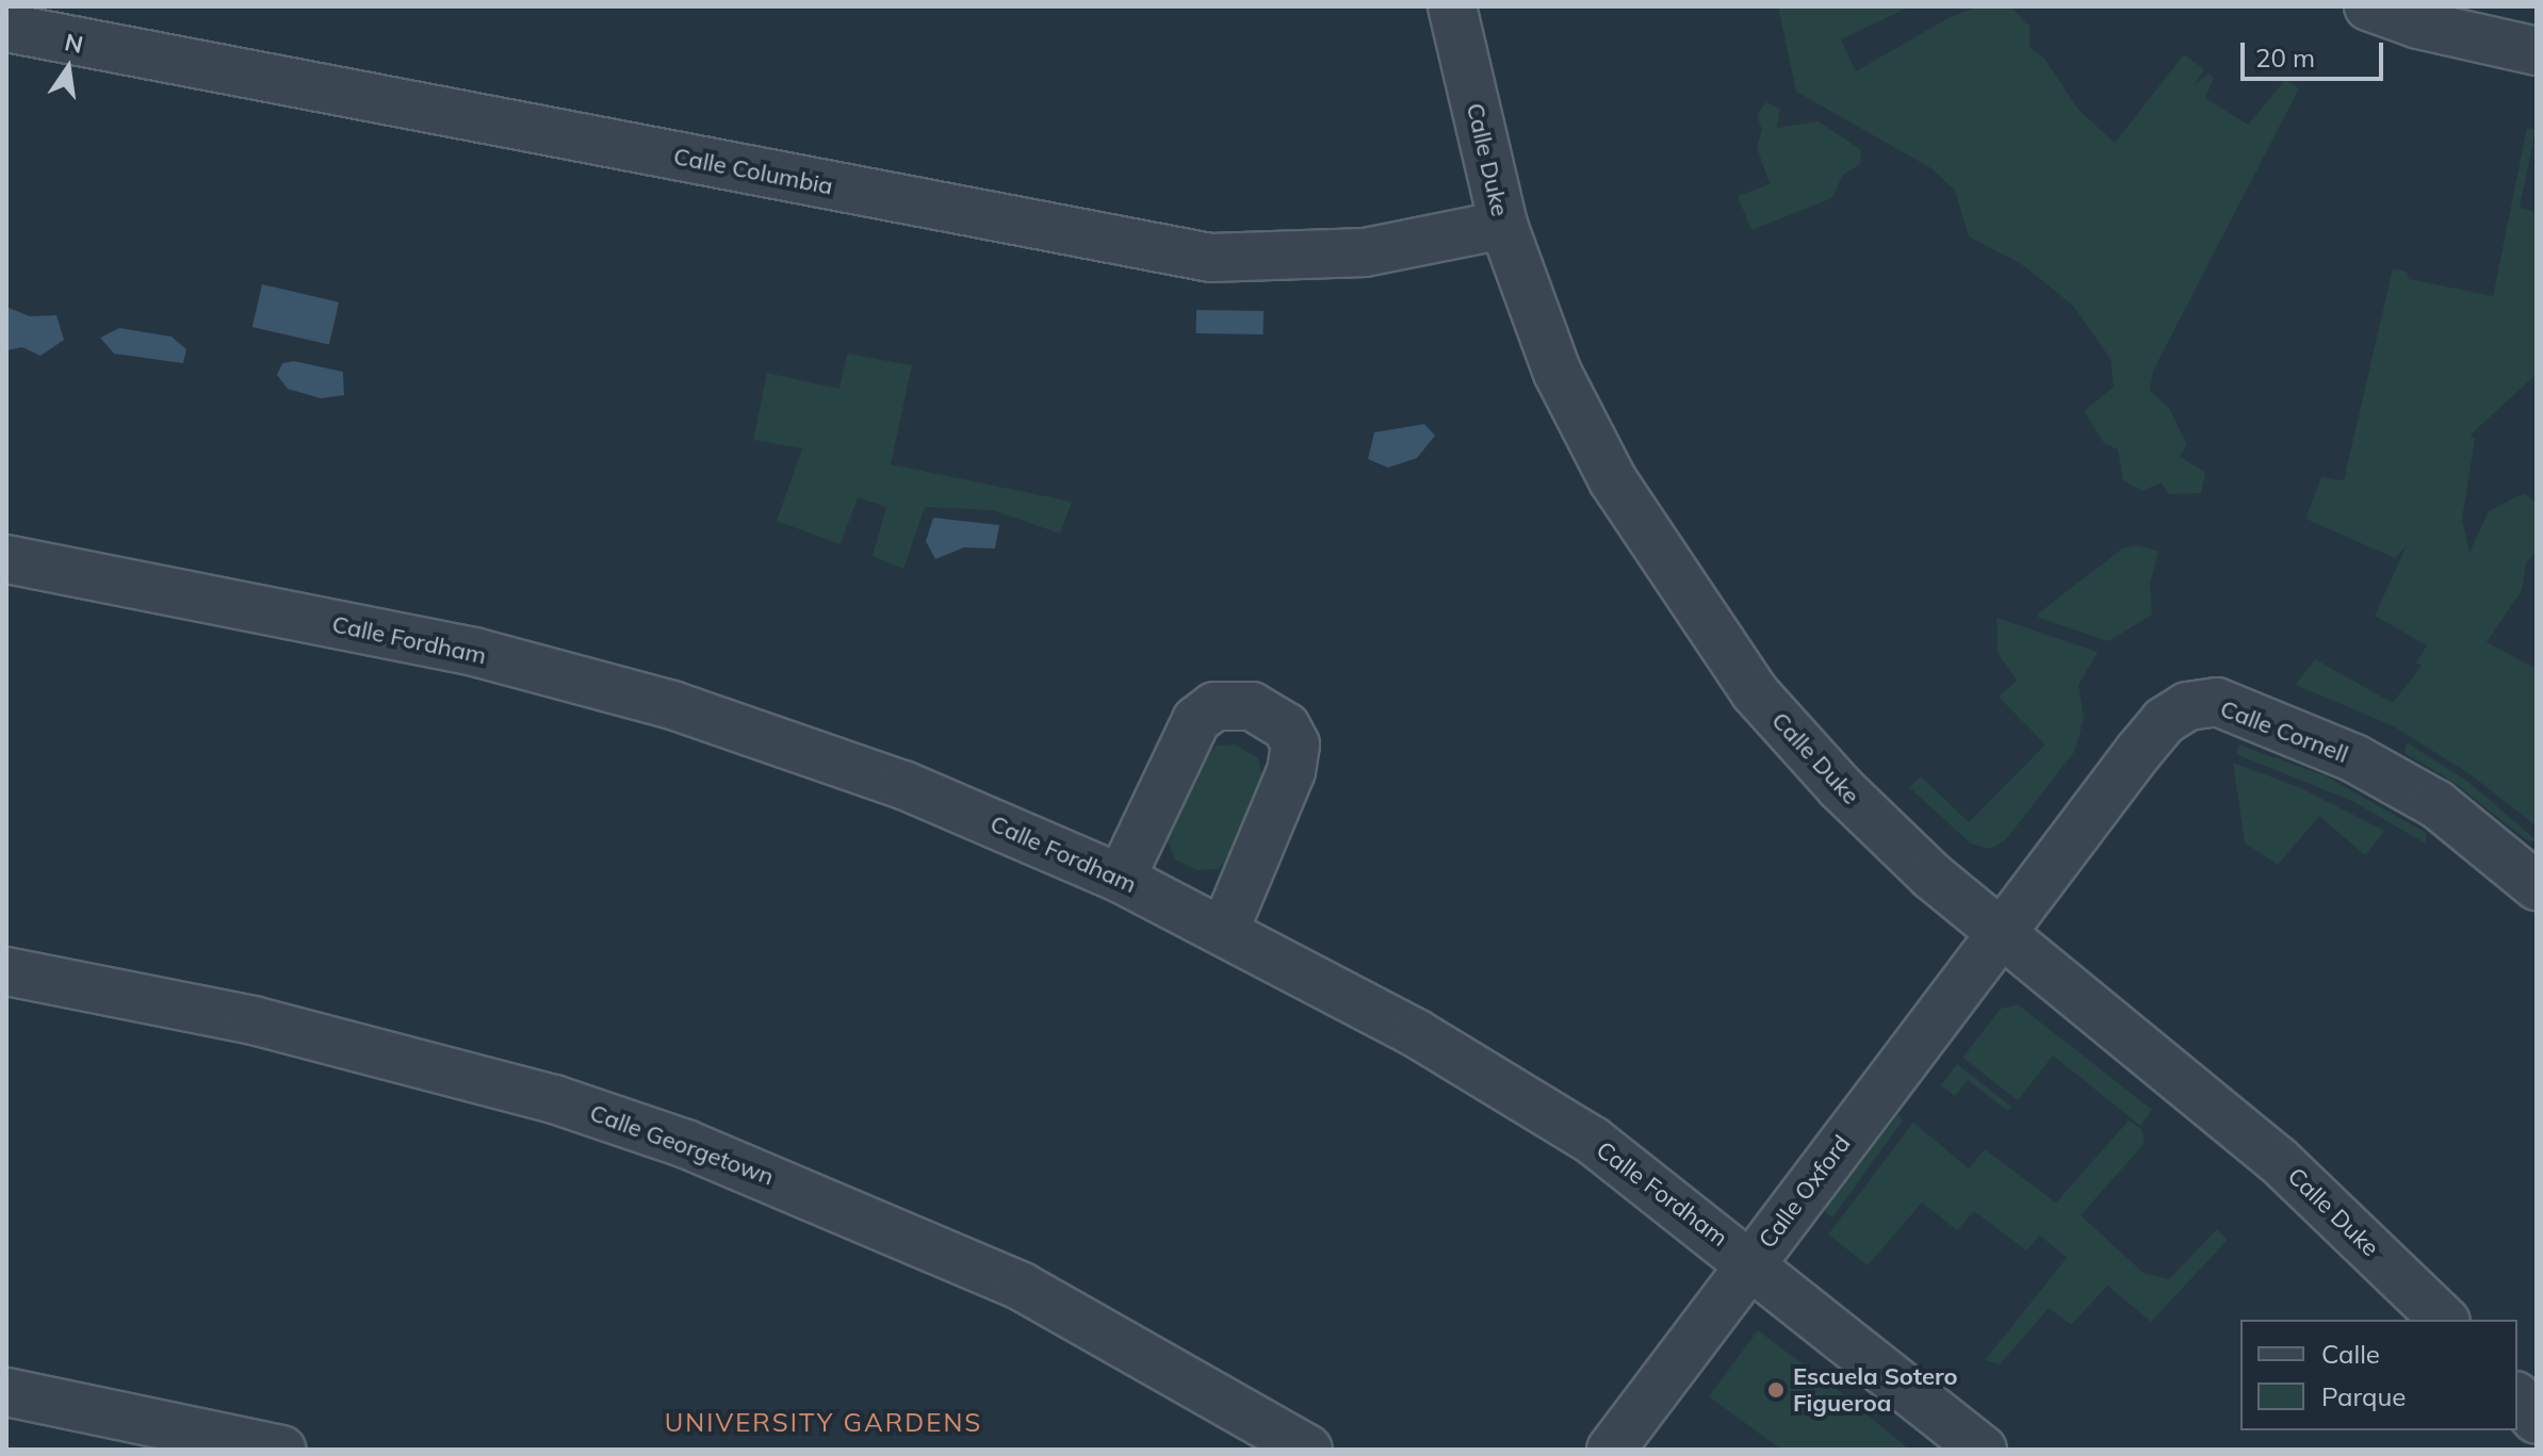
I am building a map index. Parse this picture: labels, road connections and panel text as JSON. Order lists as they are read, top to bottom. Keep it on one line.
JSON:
{"streets":{"street":["Calle Duke","Calle Columbia","Calle Fordham","Calle Cornell","Calle Georgetown","Calle Oxford"]},"crossings":[["Calle Duke","Calle Columbia"],["Calle Duke","Calle Cornell"],["Calle Duke","Calle Oxford"],["Calle Fordham","Calle Oxford"],["Calle Cornell","Calle Oxford"]],"districts":["UNIVERSITY GARDENS"],"places":["Escuela Sotero Figueroa"],"legend":["Calle","Parque"],"scale_bar":"20 m","north":"top"}
